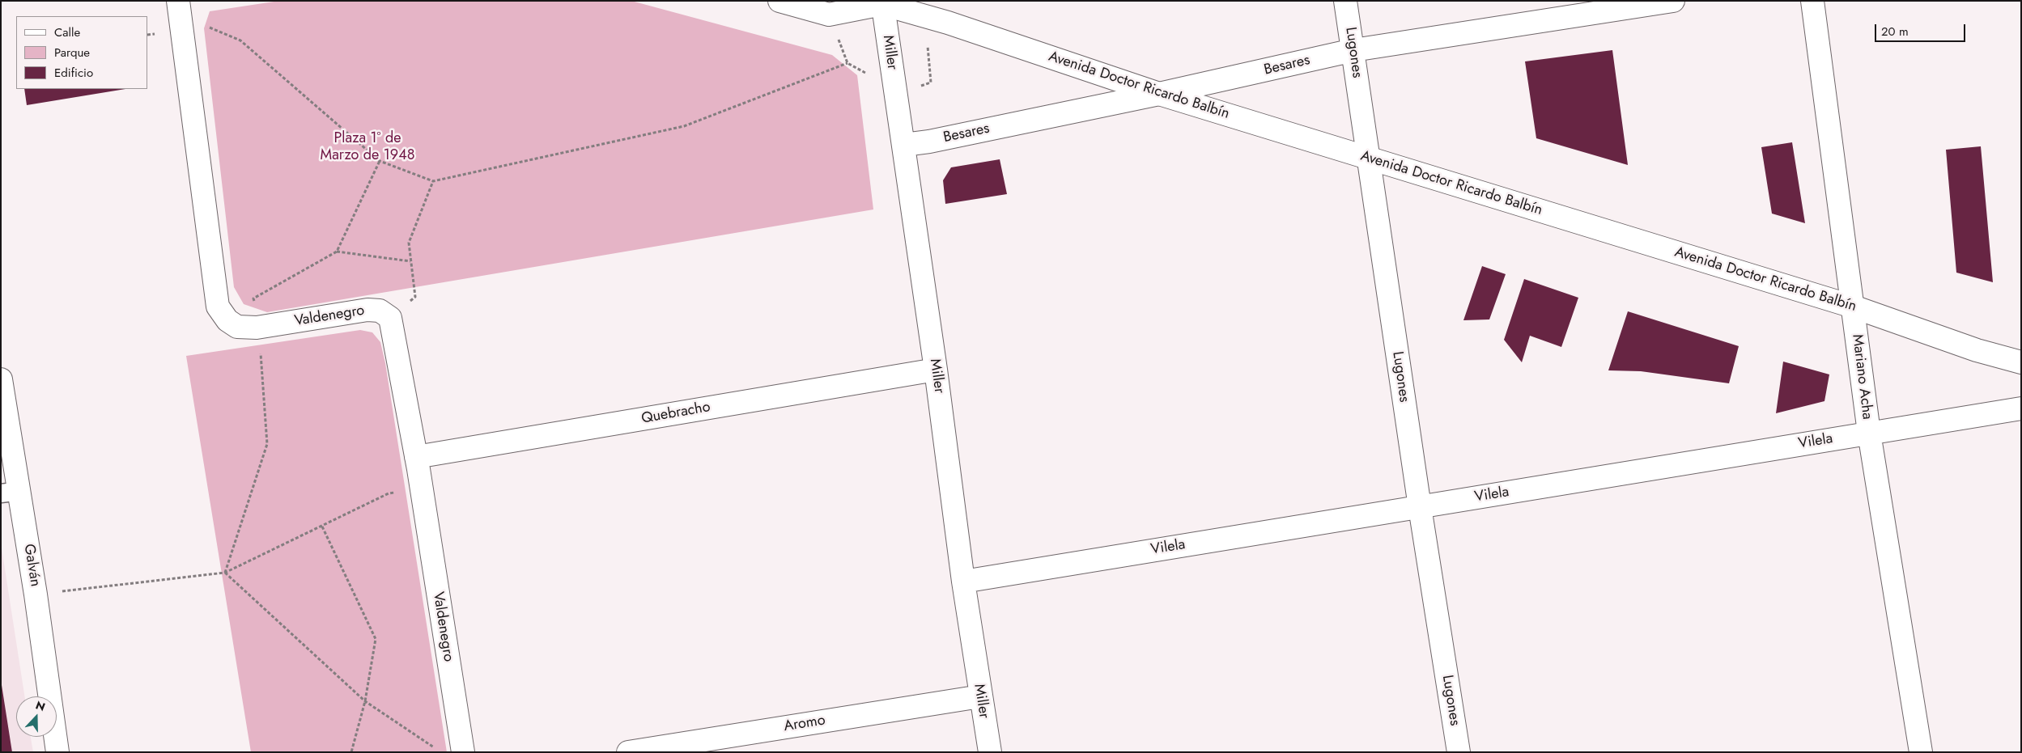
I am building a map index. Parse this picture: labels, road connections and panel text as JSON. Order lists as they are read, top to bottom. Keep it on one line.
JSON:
{"streets":{"street":["Miller","Lugones","Besares","Avenida Doctor Ricardo Balbín","Valdenegro","Mariano Acha","Quebracho","Vilela","Galván","Aromo"]},"crossings":[["Miller","Besares"],["Miller","Avenida Doctor Ricardo Balbín"],["Miller","Quebracho"],["Miller","Vilela"],["Miller","Aromo"],["Lugones","Besares"],["Lugones","Avenida Doctor Ricardo Balbín"],["Lugones","Vilela"],["Besares","Avenida Doctor Ricardo Balbín"],["Avenida Doctor Ricardo Balbín","Mariano Acha"],["Valdenegro","Quebracho"],["Mariano Acha","Vilela"]],"parks":["Plaza 1º de Marzo de 1948"],"legend":["Calle","Parque","Edificio"],"scale_bar":"20 m","north":"top"}
